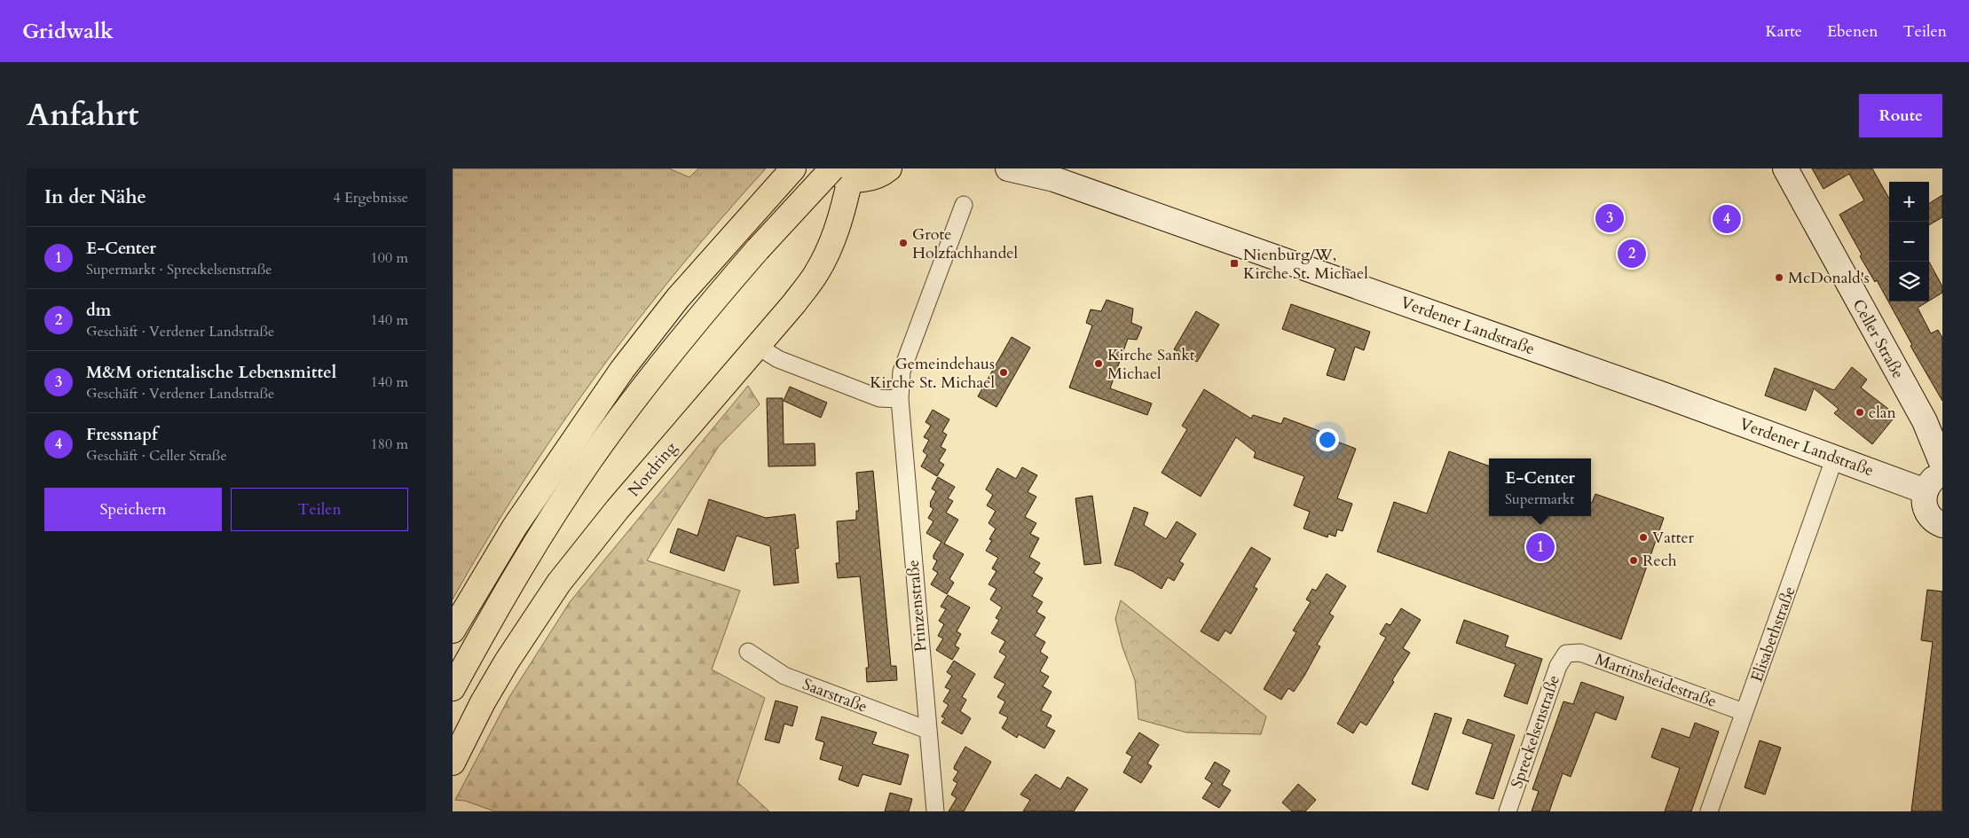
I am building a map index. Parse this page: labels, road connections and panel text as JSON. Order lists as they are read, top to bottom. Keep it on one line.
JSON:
{"streets":{"main road":["Verdener Landstraße","Celler Straße","Nordring"],"street":["Prinzenstraße","Elisabethstraße","Martinsheidestraße","Saarstraße","Spreckelsenstraße"]},"crossings":[["Verdener Landstraße","Elisabethstraße"],["Prinzenstraße","Saarstraße"],["Elisabethstraße","Martinsheidestraße"],["Martinsheidestraße","Spreckelsenstraße"]],"places":{"other":["Grote Holzfachhandel","McDonald's","Kirche Sankt Michael","Gemeindehaus Kirche St. Michael","elan","Vatter","Rech"],"transit":["Nienburg/W, Kirche St. Michael"]},"page":{"header":"Gridwalk","nav":["Karte","Ebenen","Teilen"],"title":"Anfahrt","buttons":["Route",["Speichern","Teilen"]],"heading":["In der Nähe","4 Ergebnisse"],"map_buttons":["+","−"],"pins":["3","4","2","1"],"list":[{"mark":"1","name":"E-Center","note":"Supermarkt · Spreckelsenstraße","value":"100 m"},{"mark":"2","name":"dm","note":"Geschäft · Verdener Landstraße","value":"140 m"},{"mark":"3","name":"M&M orientalische Lebensmittel","note":"Geschäft · Verdener Landstraße","value":"140 m"},{"mark":"4","name":"Fressnapf","note":"Geschäft · Celler Straße","value":"180 m"}],"popup":["E-Center","Supermarkt"]}}
